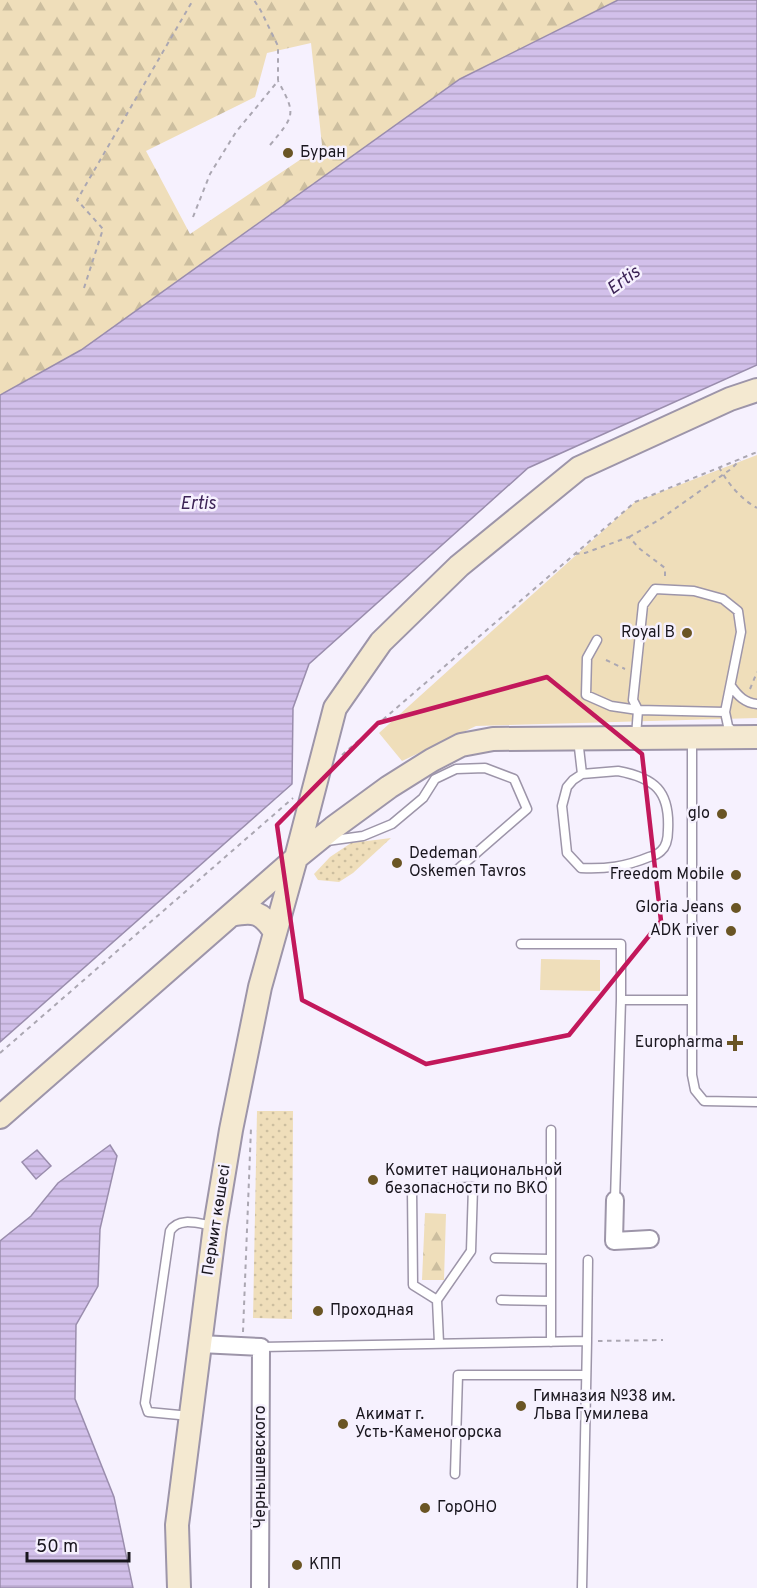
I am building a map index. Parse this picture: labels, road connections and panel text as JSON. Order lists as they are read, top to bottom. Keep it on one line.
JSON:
{"streets":{"main road":["Пермит көшесі"],"street":["Чернышевского"]},"water":["Ertis"],"places":{"other":["Буран","Royal B","glo","Dedeman Oskemen Tavros","Freedom Mobile","Gloria Jeans","ADK river","Комитет национальной безопасности по ВКО","Проходная","Гимназия №38 им. Льва Гумилева","Акимат г. Усть-Каменогорска","ГорОНО","КПП"],"health":["Europharma"]},"scale_bar":"50 m"}
